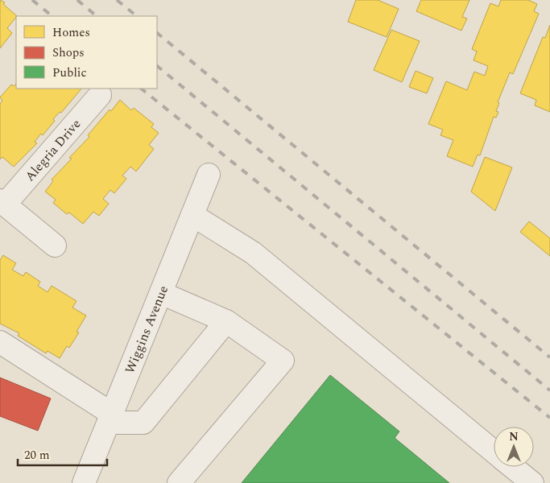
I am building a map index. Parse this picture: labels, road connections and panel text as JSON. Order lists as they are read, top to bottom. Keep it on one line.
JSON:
{"streets":{"street":["Alegria Drive","Wiggins Avenue"]},"legend":["Homes","Shops","Public"],"scale_bar":"20 m","north":"top"}
